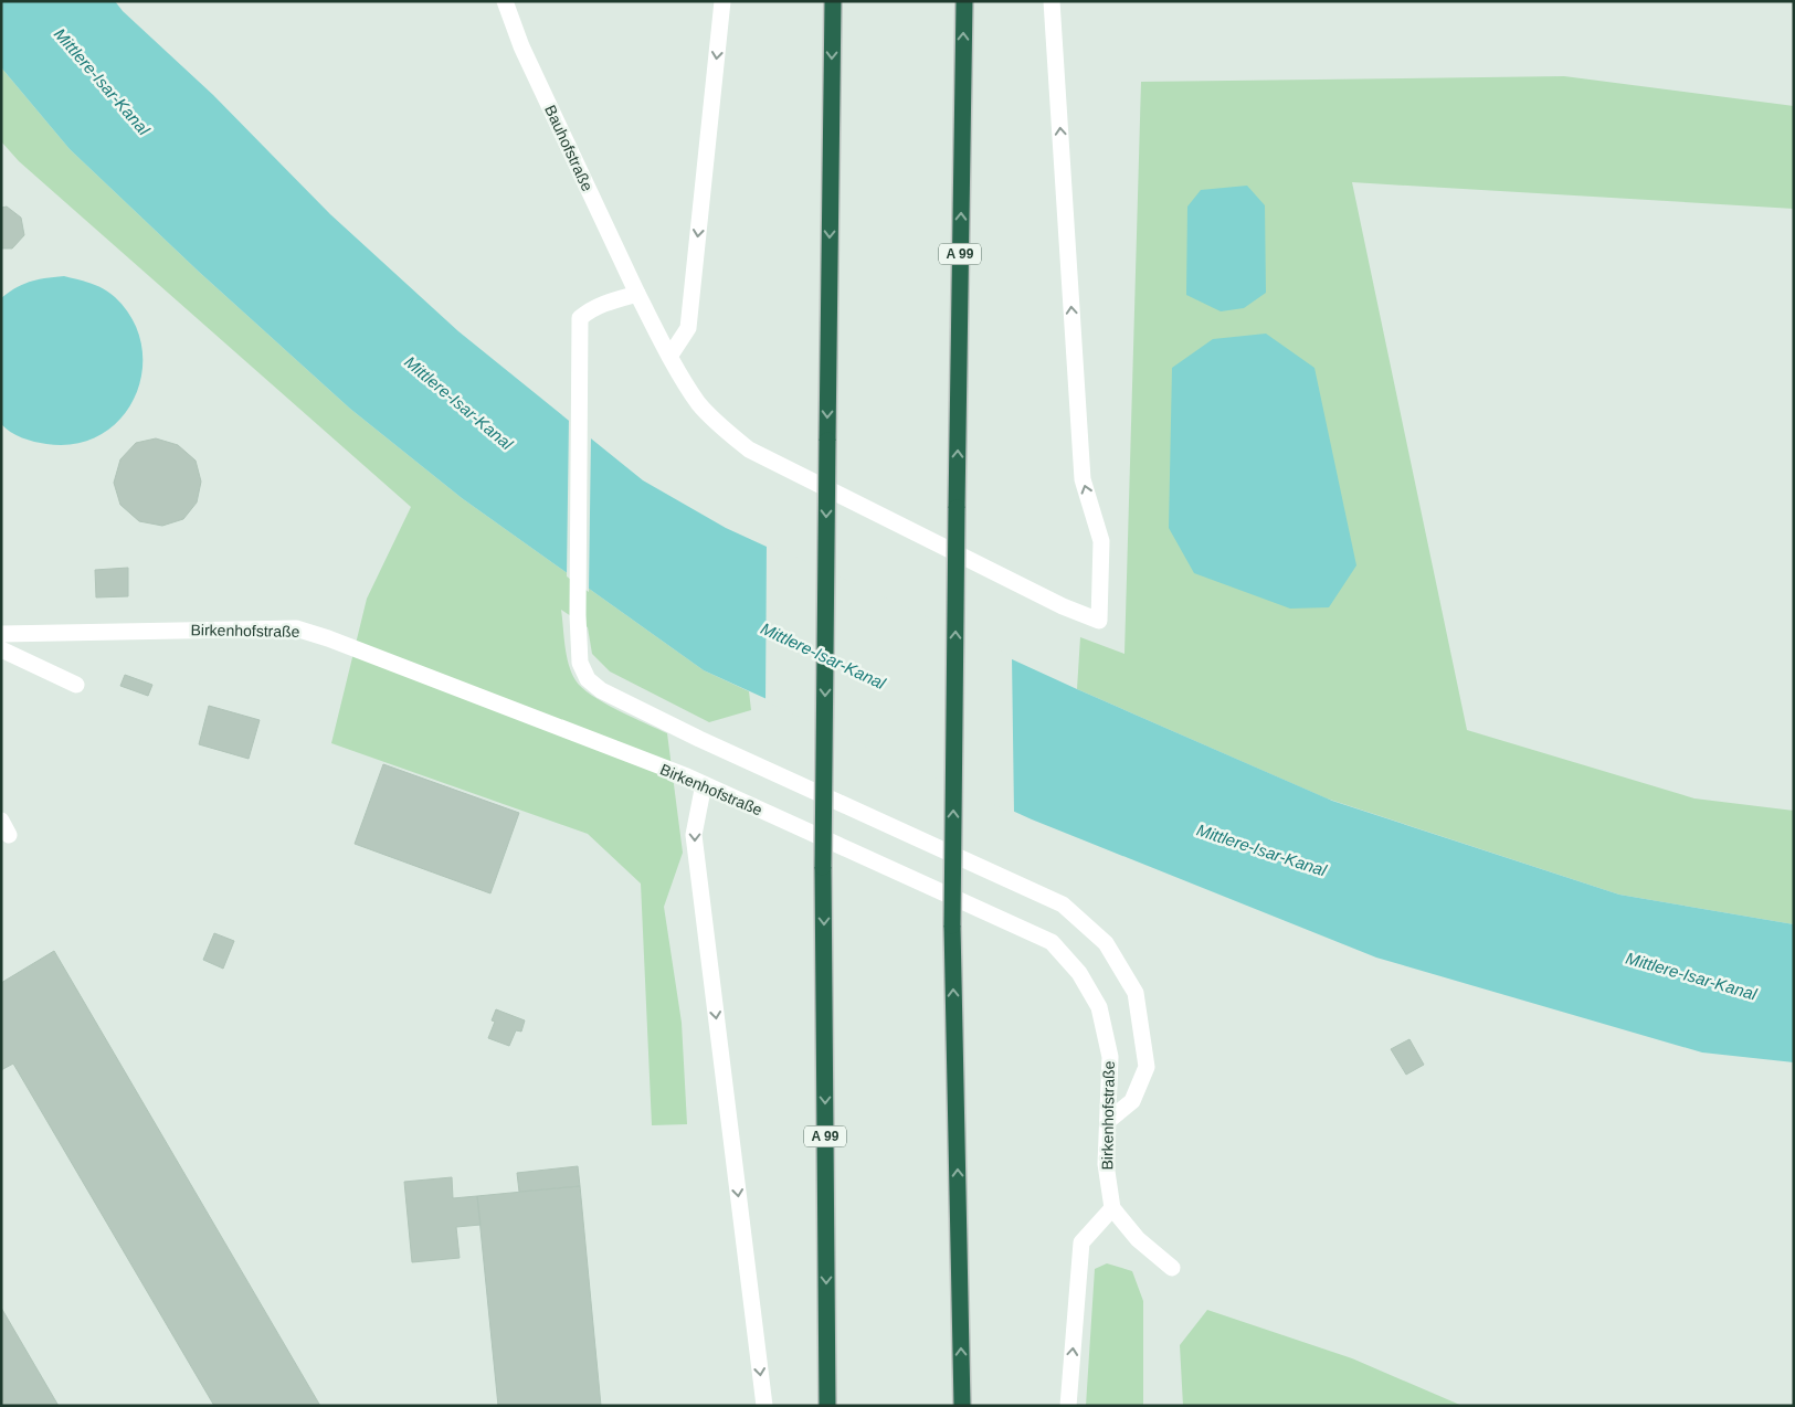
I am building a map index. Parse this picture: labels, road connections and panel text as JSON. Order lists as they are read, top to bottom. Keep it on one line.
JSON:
{"streets":{"highway":["A 99"],"street":["Bauhofstraße","Birkenhofstraße"]},"water":["Mittlere-Isar-Kanal"]}
